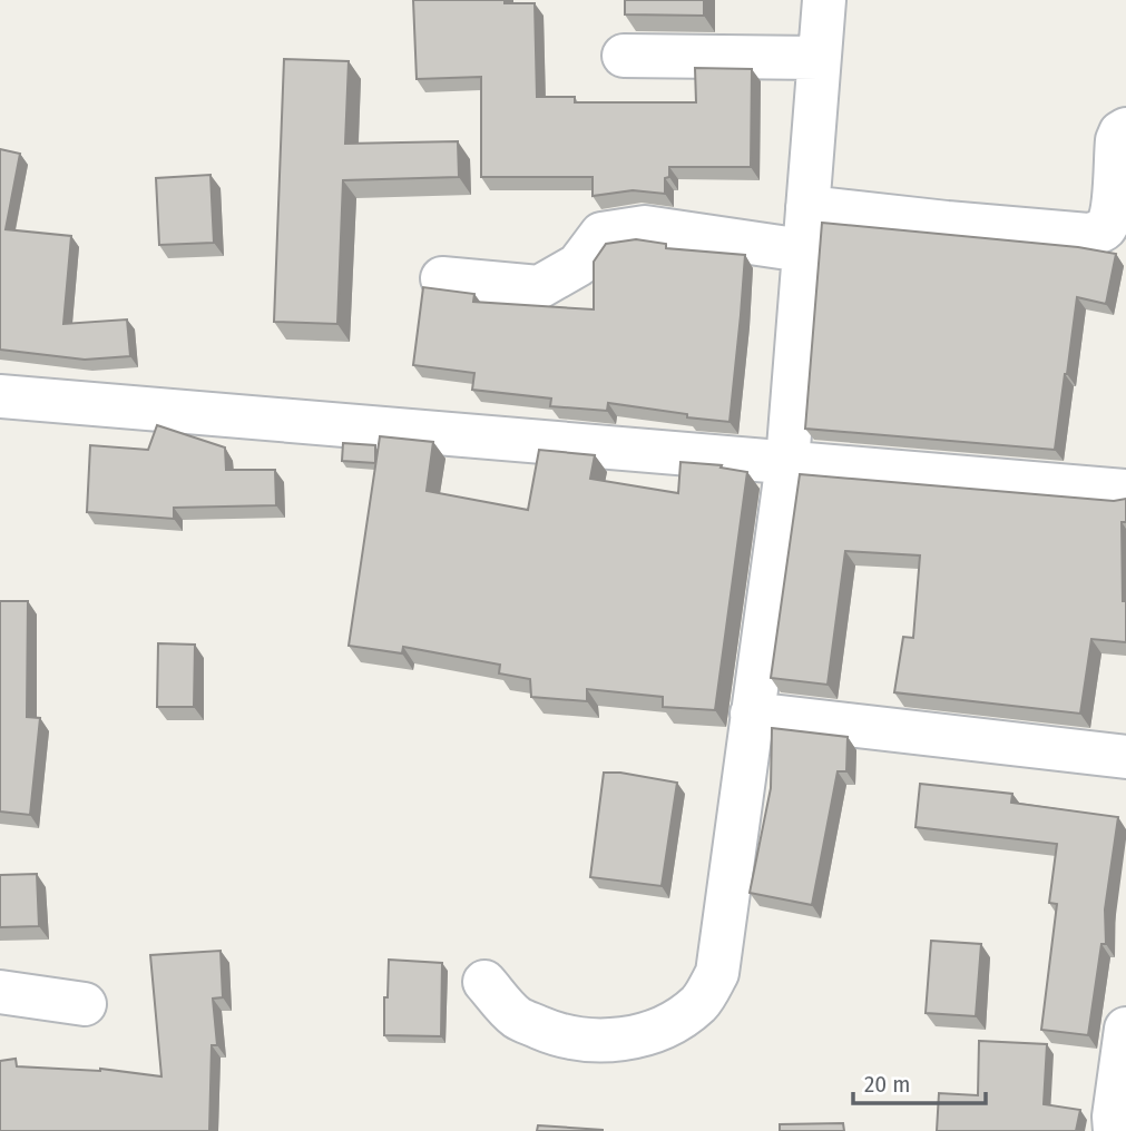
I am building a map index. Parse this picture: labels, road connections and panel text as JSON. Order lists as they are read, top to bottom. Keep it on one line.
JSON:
{"scale_bar":"20 m"}
